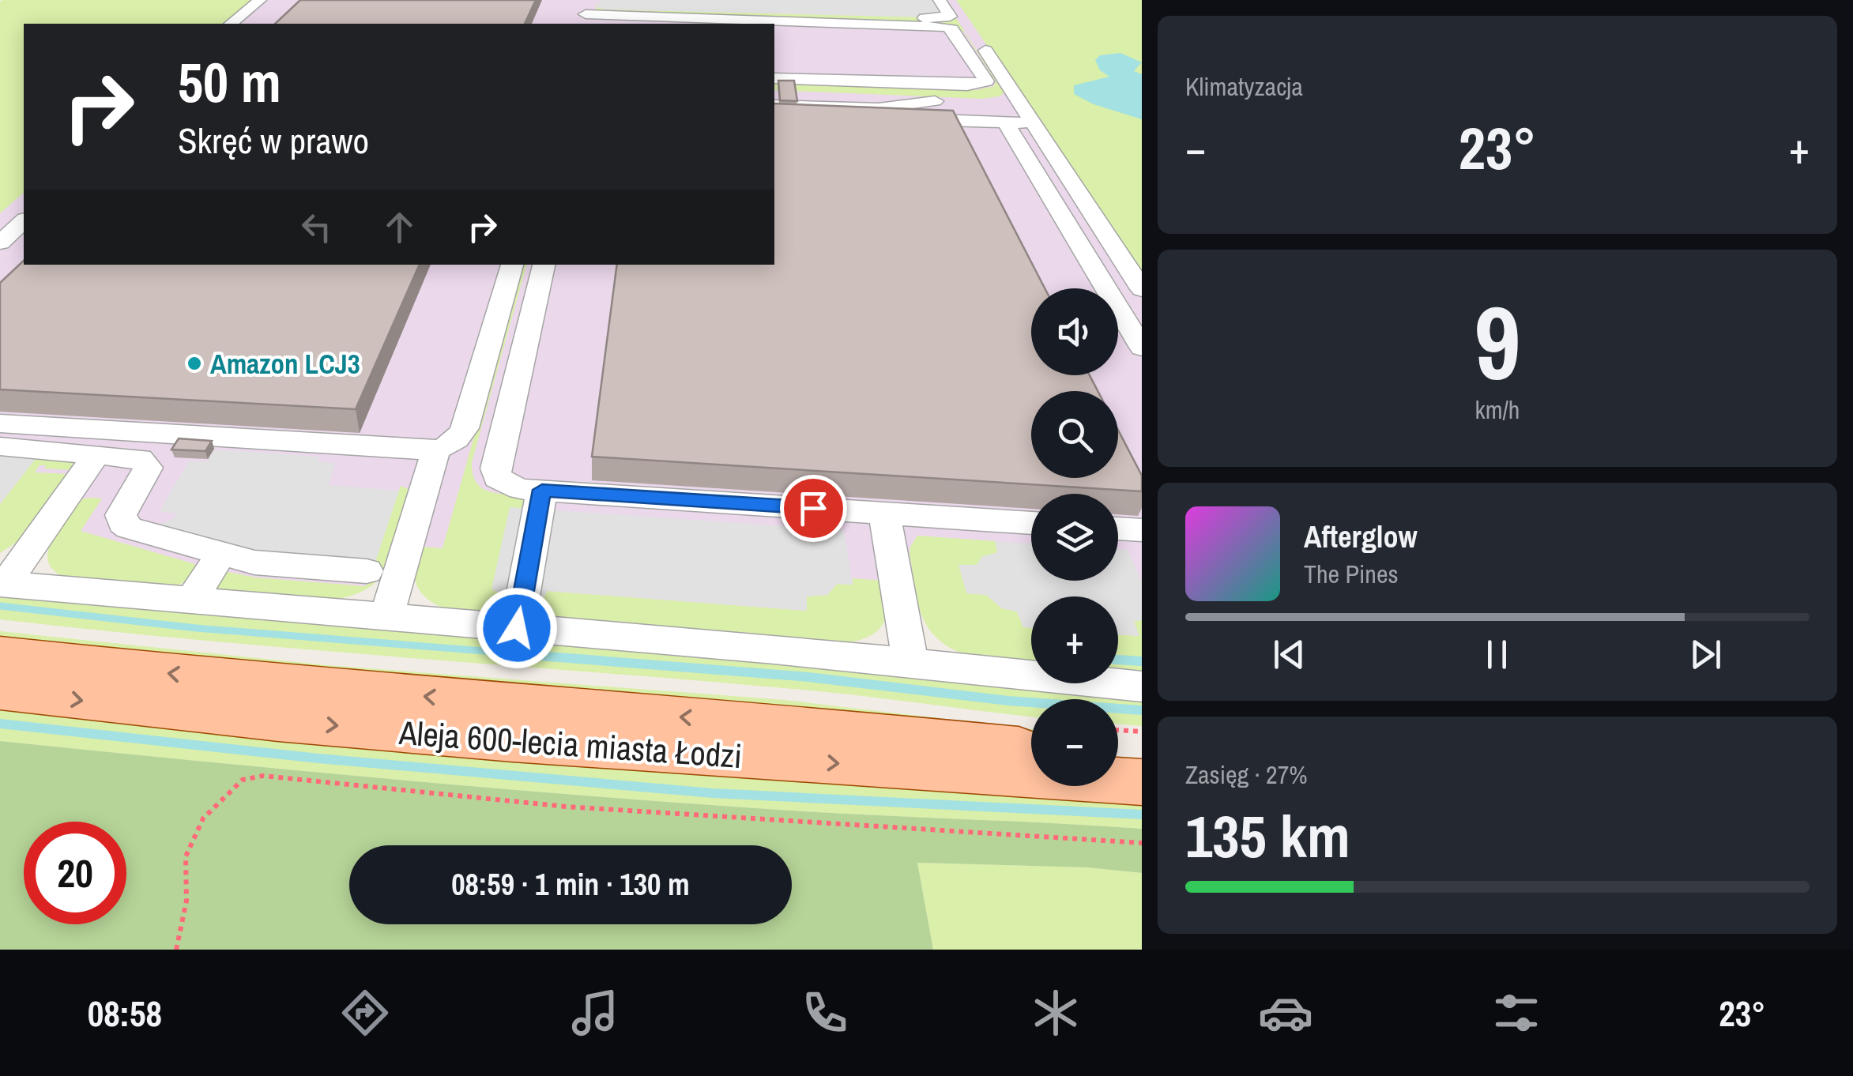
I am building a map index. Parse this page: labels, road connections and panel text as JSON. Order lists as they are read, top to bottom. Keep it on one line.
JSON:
{"streets":{"main road":["Aleja 600-lecia miasta Łodzi"]},"places":["Amazon LCJ3"],"page":{"tile":["Klimatyzacja",["9","km/h"],["Zasięg · 27%","135 km"]],"turn":["50 m","Skręć w prawo"],"heat":["−","23°","+"],"map_buttons":["+","−"],"song":["Afterglow","The Pines"],"limit":"20","trip":"08:59 · 1 min · 130 m","tabs":["08:58","23°"]}}
